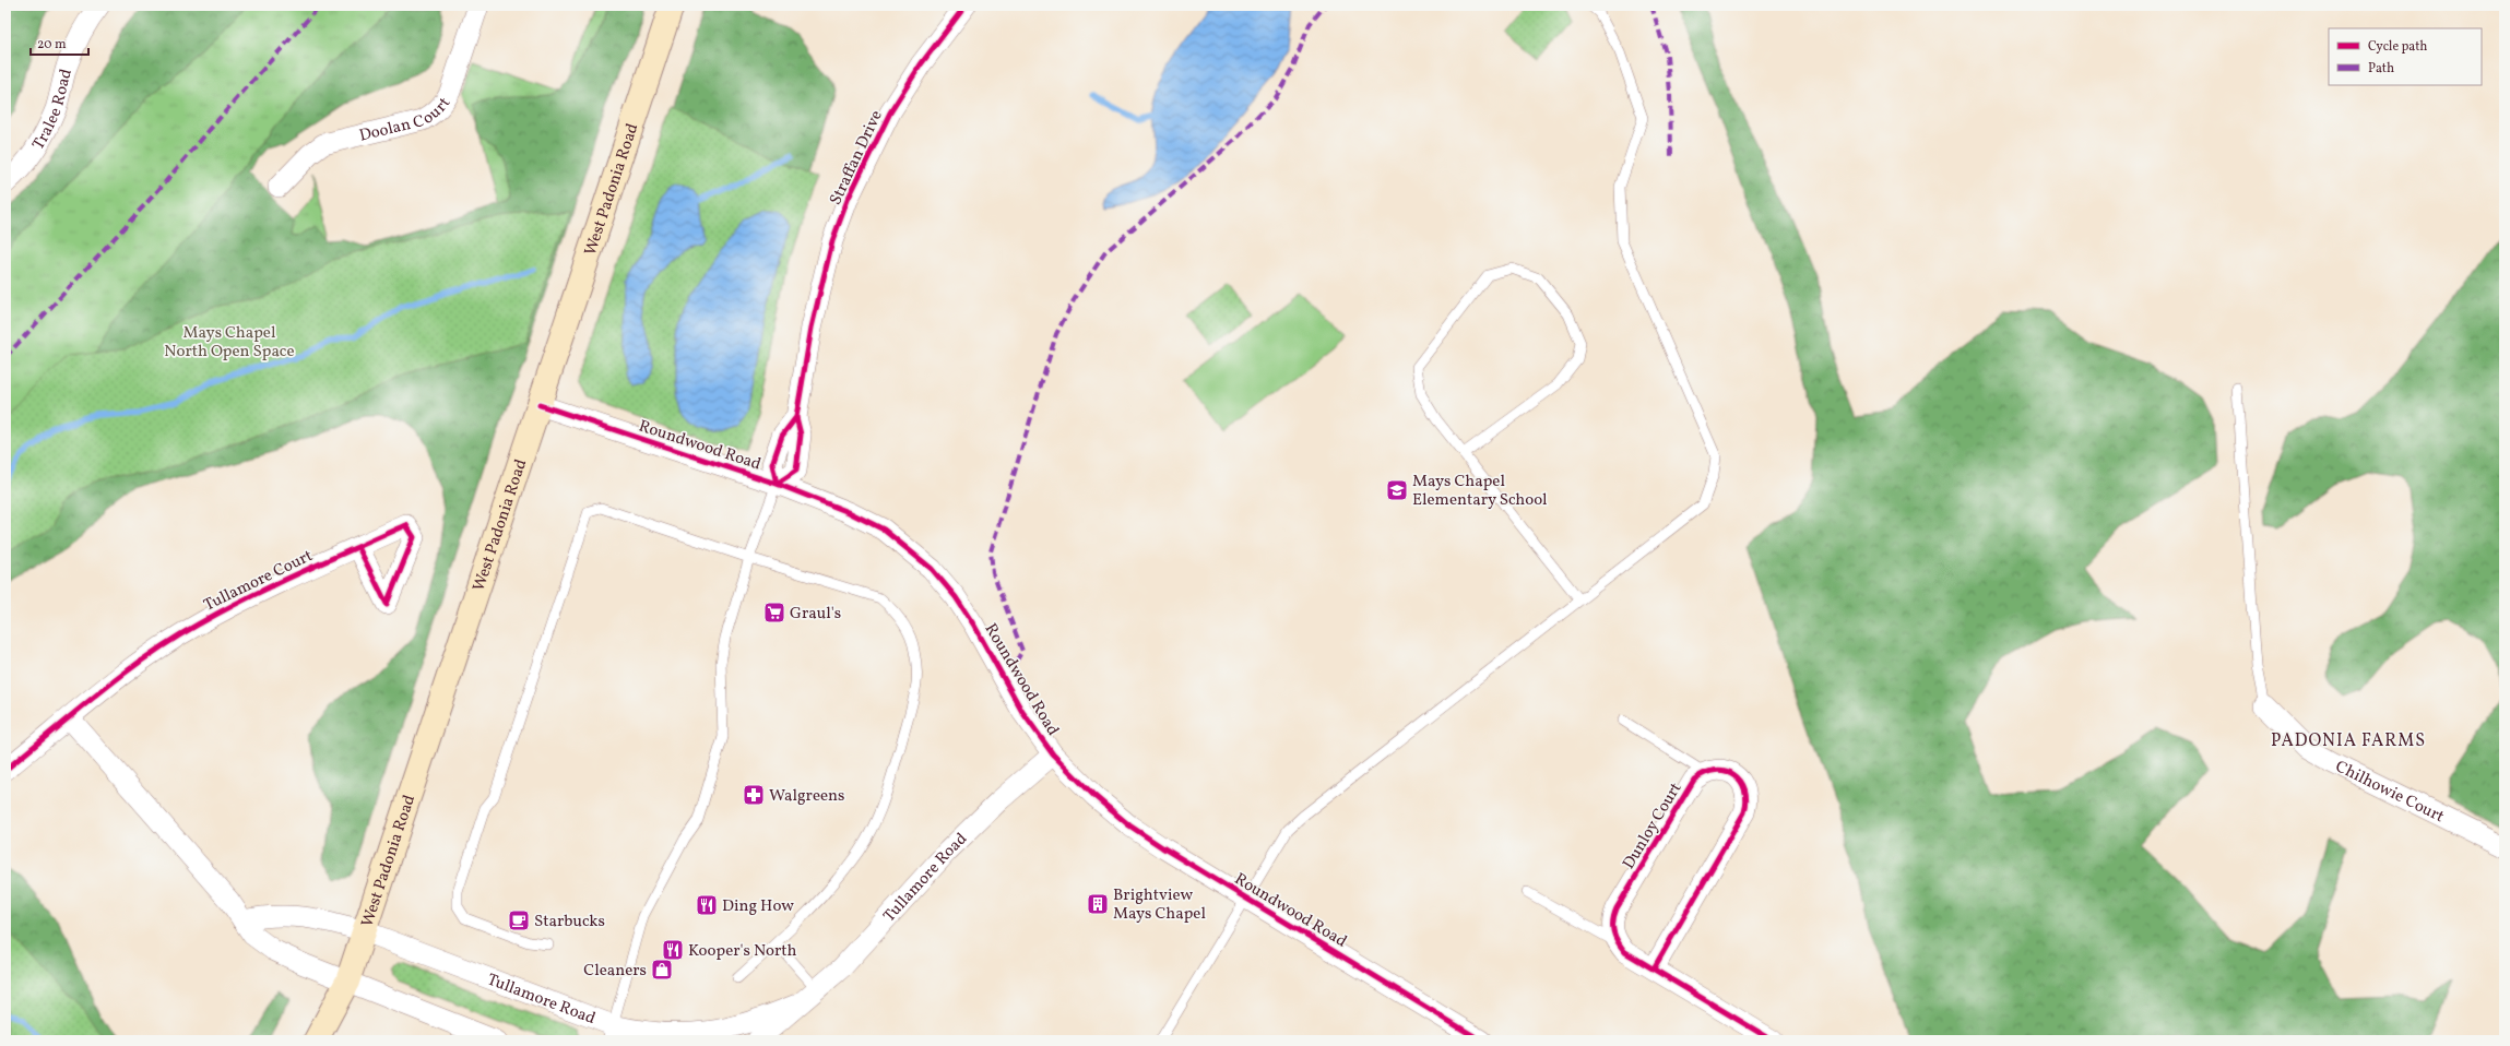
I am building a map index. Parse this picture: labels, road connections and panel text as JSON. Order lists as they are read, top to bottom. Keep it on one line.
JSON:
{"streets":{"main road":["West Padonia Road"],"street":["Tralee Road","Doolan Court","Straffan Drive","Roundwood Road","Tullamore Court","Chilhowie Court","Dunloy Court","Tullamore Road"]},"crossings":[["Straffan Drive","Roundwood Road"],["West Padonia Road","Roundwood Road"],["West Padonia Road","Tullamore Road"],["Roundwood Road","Tullamore Road"]],"districts":["PADONIA FARMS"],"parks":["Mays Chapel North Open Space"],"places":{"school or university":["Mays Chapel Elementary School"],"supermarket":["Graul's"],"pharmacy":["Walgreens"],"building":["Brightview Mays Chapel"],"restaurant":["Ding How","Kooper's North"],"cafe":["Starbucks"],"shop":["Cleaners"]},"legend":["Cycle path","Path"],"scale_bar":"20 m"}
